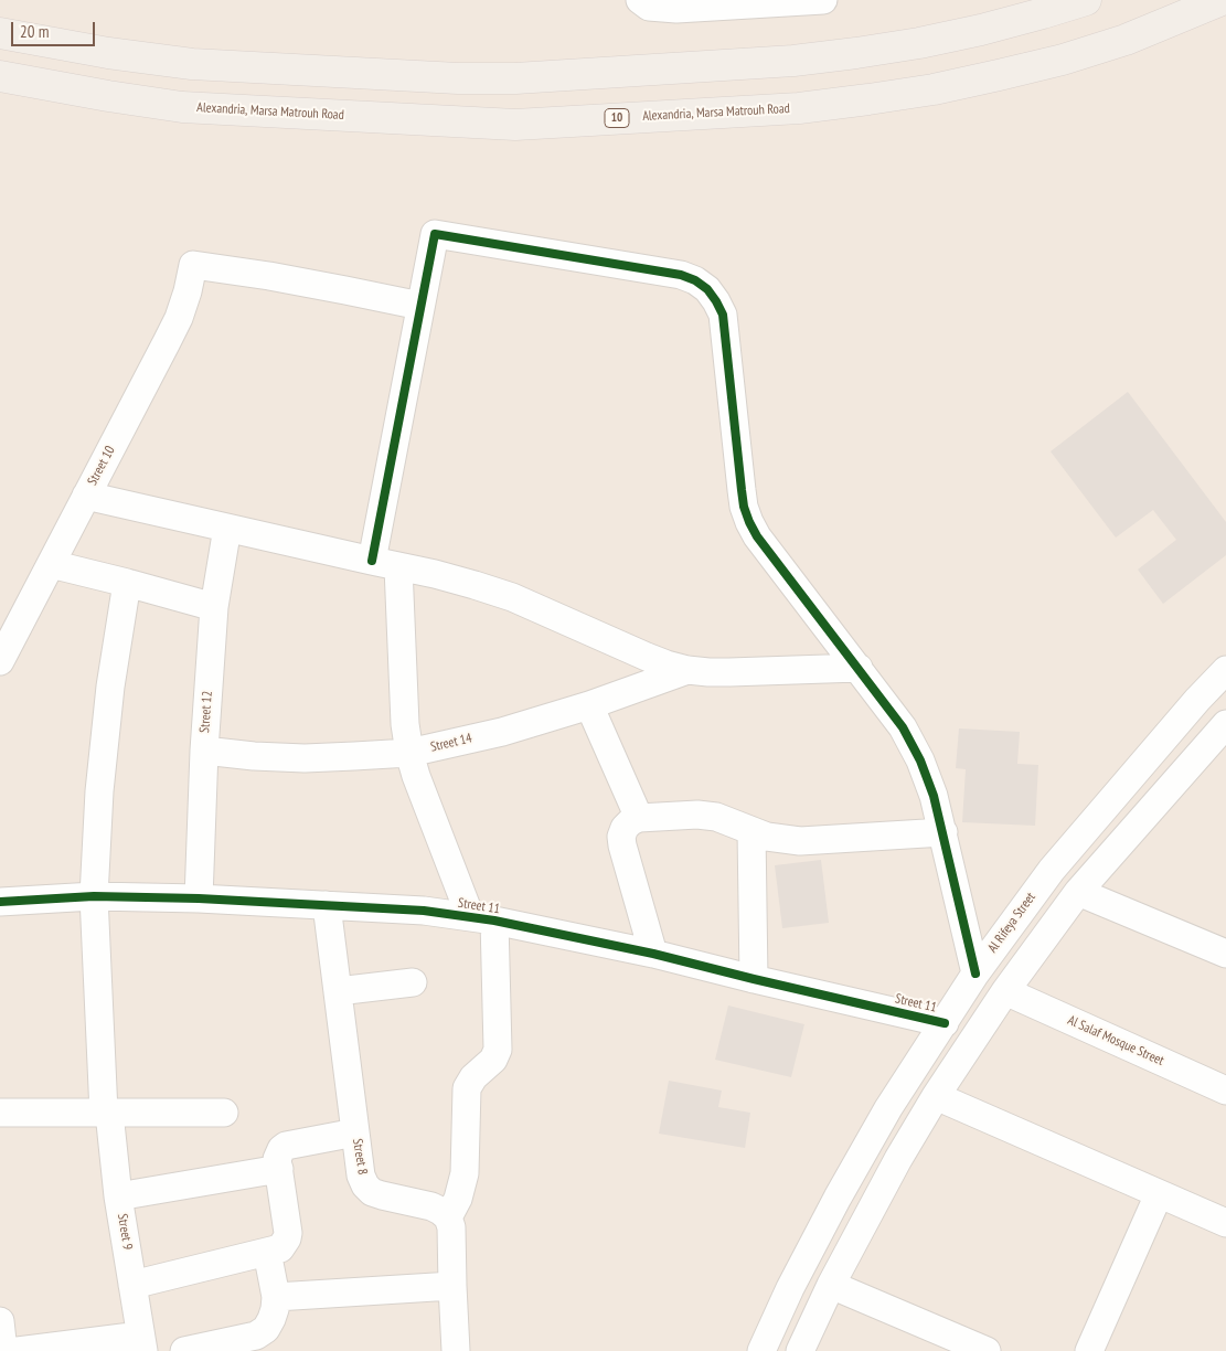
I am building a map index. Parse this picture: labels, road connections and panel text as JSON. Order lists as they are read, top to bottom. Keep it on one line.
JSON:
{"streets":{"main road":["Alexandria, Marsa Matrouh Road","10"],"street":["Street 10","Street 12","Street 14","Street 11","Al Rifeya Street","Al Salaf Mosque Street","Street 8","Street 9"]},"crossings":[["Street 12","Street 14"],["Street 12","Street 11"],["Street 11","Al Rifeya Street"],["Street 11","Street 8"],["Street 11","Street 9"]],"scale_bar":"20 m"}
